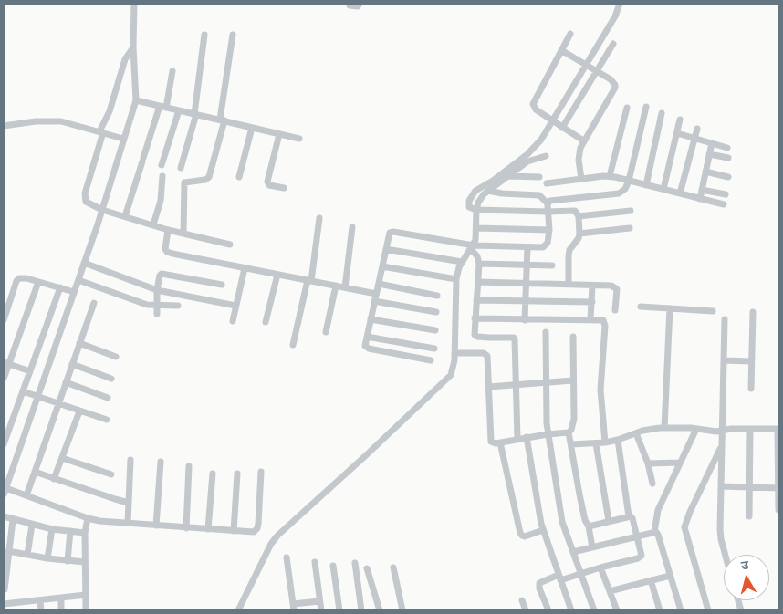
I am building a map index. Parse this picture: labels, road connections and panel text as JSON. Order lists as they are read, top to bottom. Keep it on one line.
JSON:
{"north":"top"}
